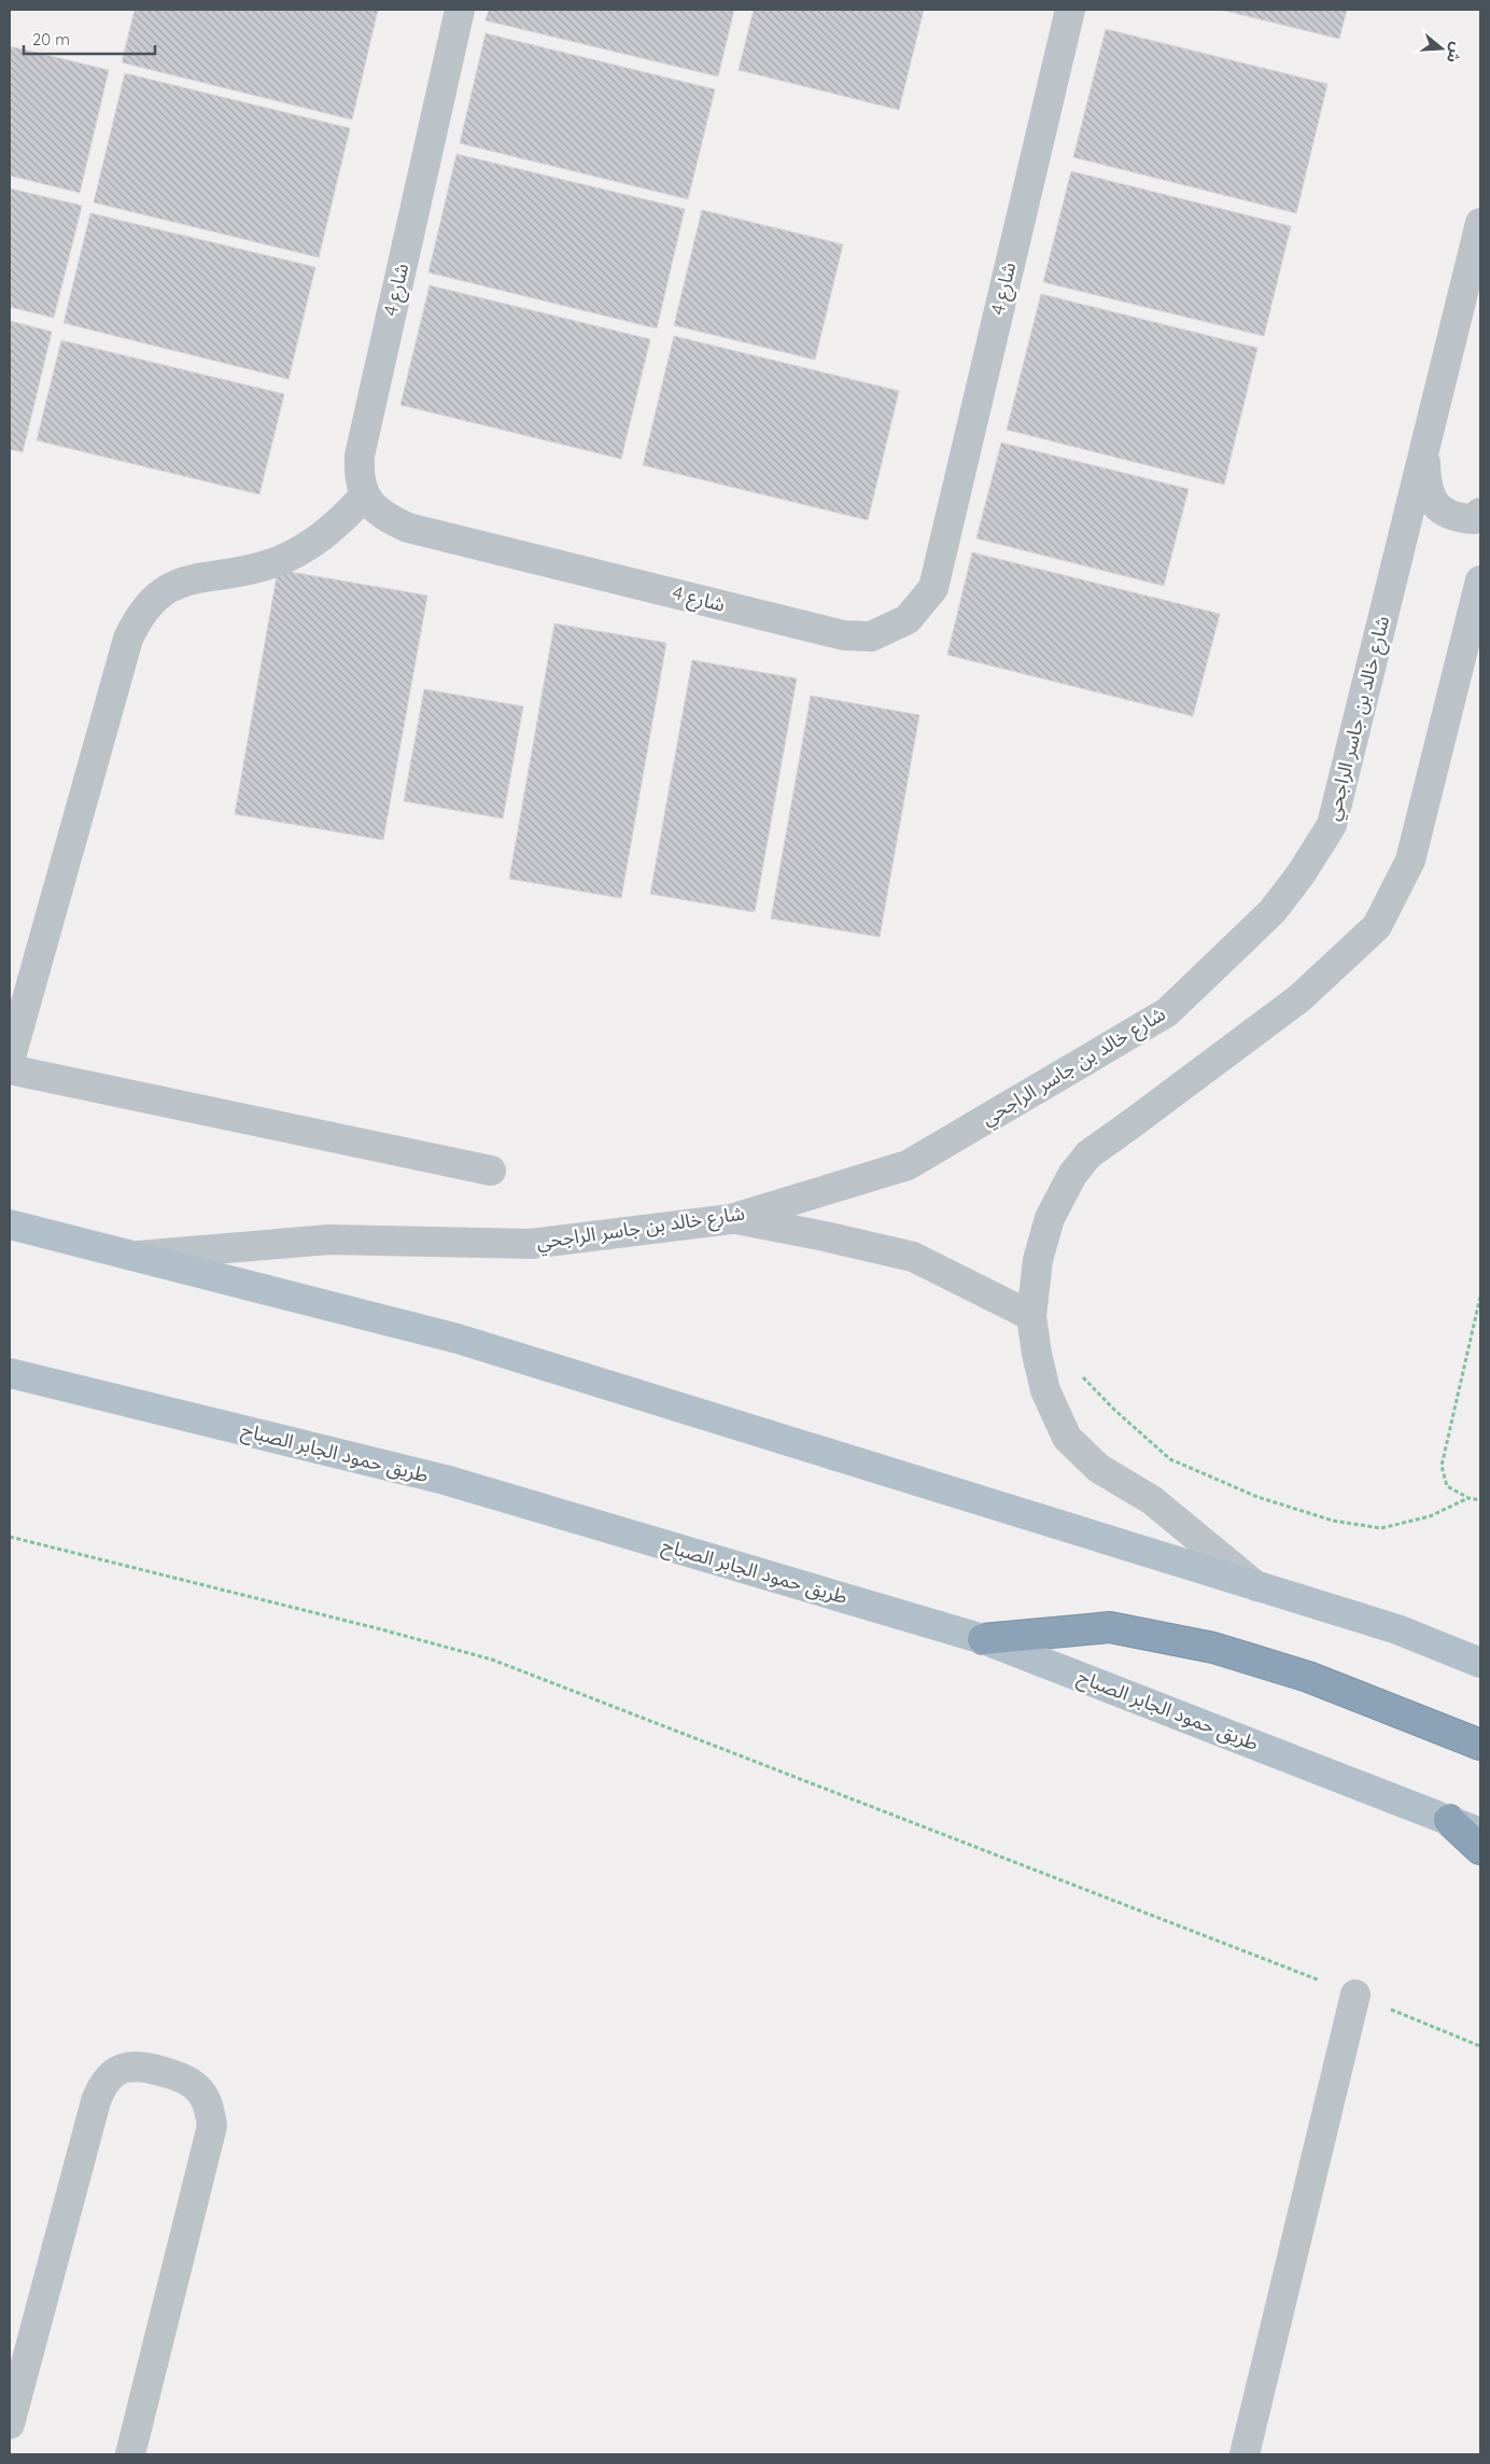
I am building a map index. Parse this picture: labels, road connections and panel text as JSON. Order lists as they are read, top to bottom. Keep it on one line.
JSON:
{"streets":{"main road":["طريق حمود الجابر الصباح"],"street":["شارع 4","شارع خالد بن جاسر الراجحي"]},"scale_bar":"20 m","north":"right"}
